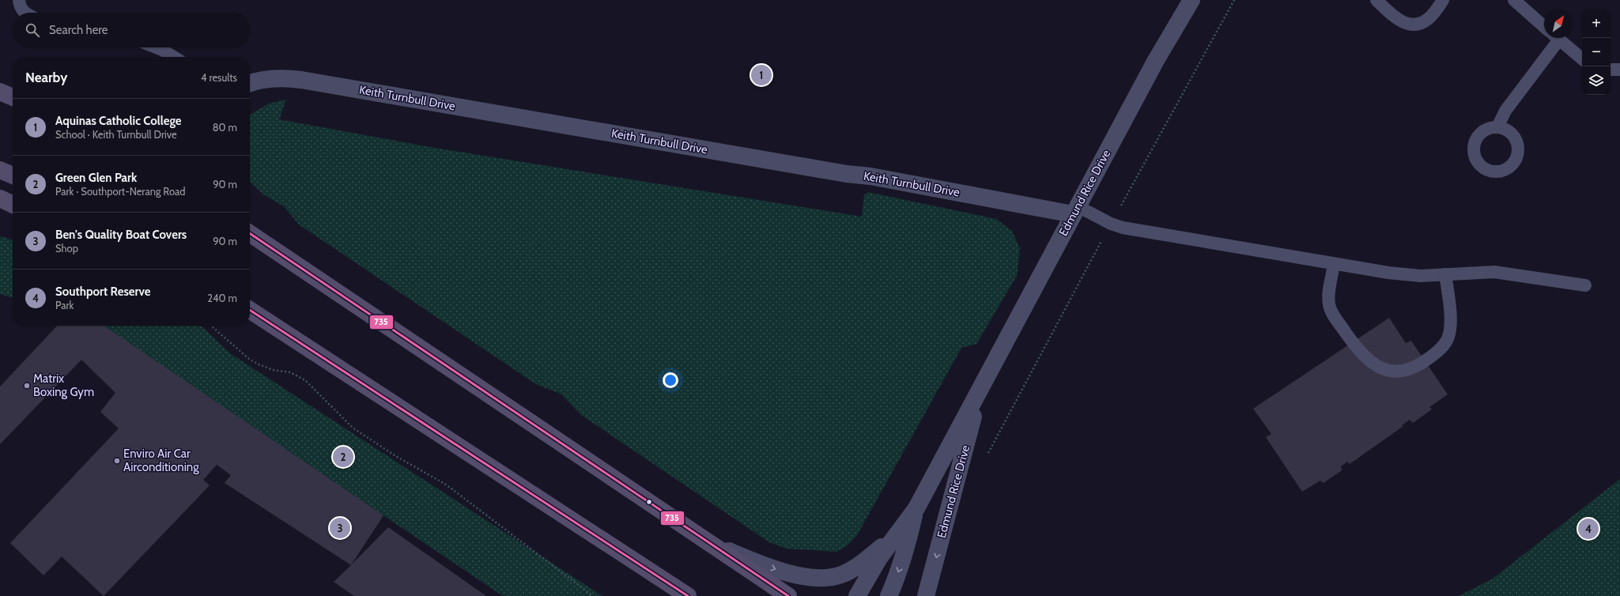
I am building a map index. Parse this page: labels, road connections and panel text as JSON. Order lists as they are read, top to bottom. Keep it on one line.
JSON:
{"streets":{"street":["Keith Turnbull Drive","Edmund Rice Drive"]},"crossings":[["Keith Turnbull Drive","Edmund Rice Drive"]],"places":["Matrix Boxing Gym","Enviro Air Car Airconditioning"],"lines":["transit line 735"],"north":"top right","page":{"map_buttons":["+","−"],"search":"Search here","heading":["Nearby","4 results"],"pins":["1","2","3","4"],"list":[{"mark":"1","name":"Aquinas Catholic College","note":"School · Keith Turnbull Drive","value":"80 m"},{"mark":"2","name":"Green Glen Park","note":"Park · Southport-Nerang Road","value":"90 m"},{"mark":"3","name":"Ben's Quality Boat Covers","note":"Shop","value":"90 m"},{"mark":"4","name":"Southport Reserve","note":"Park","value":"240 m"}]}}
